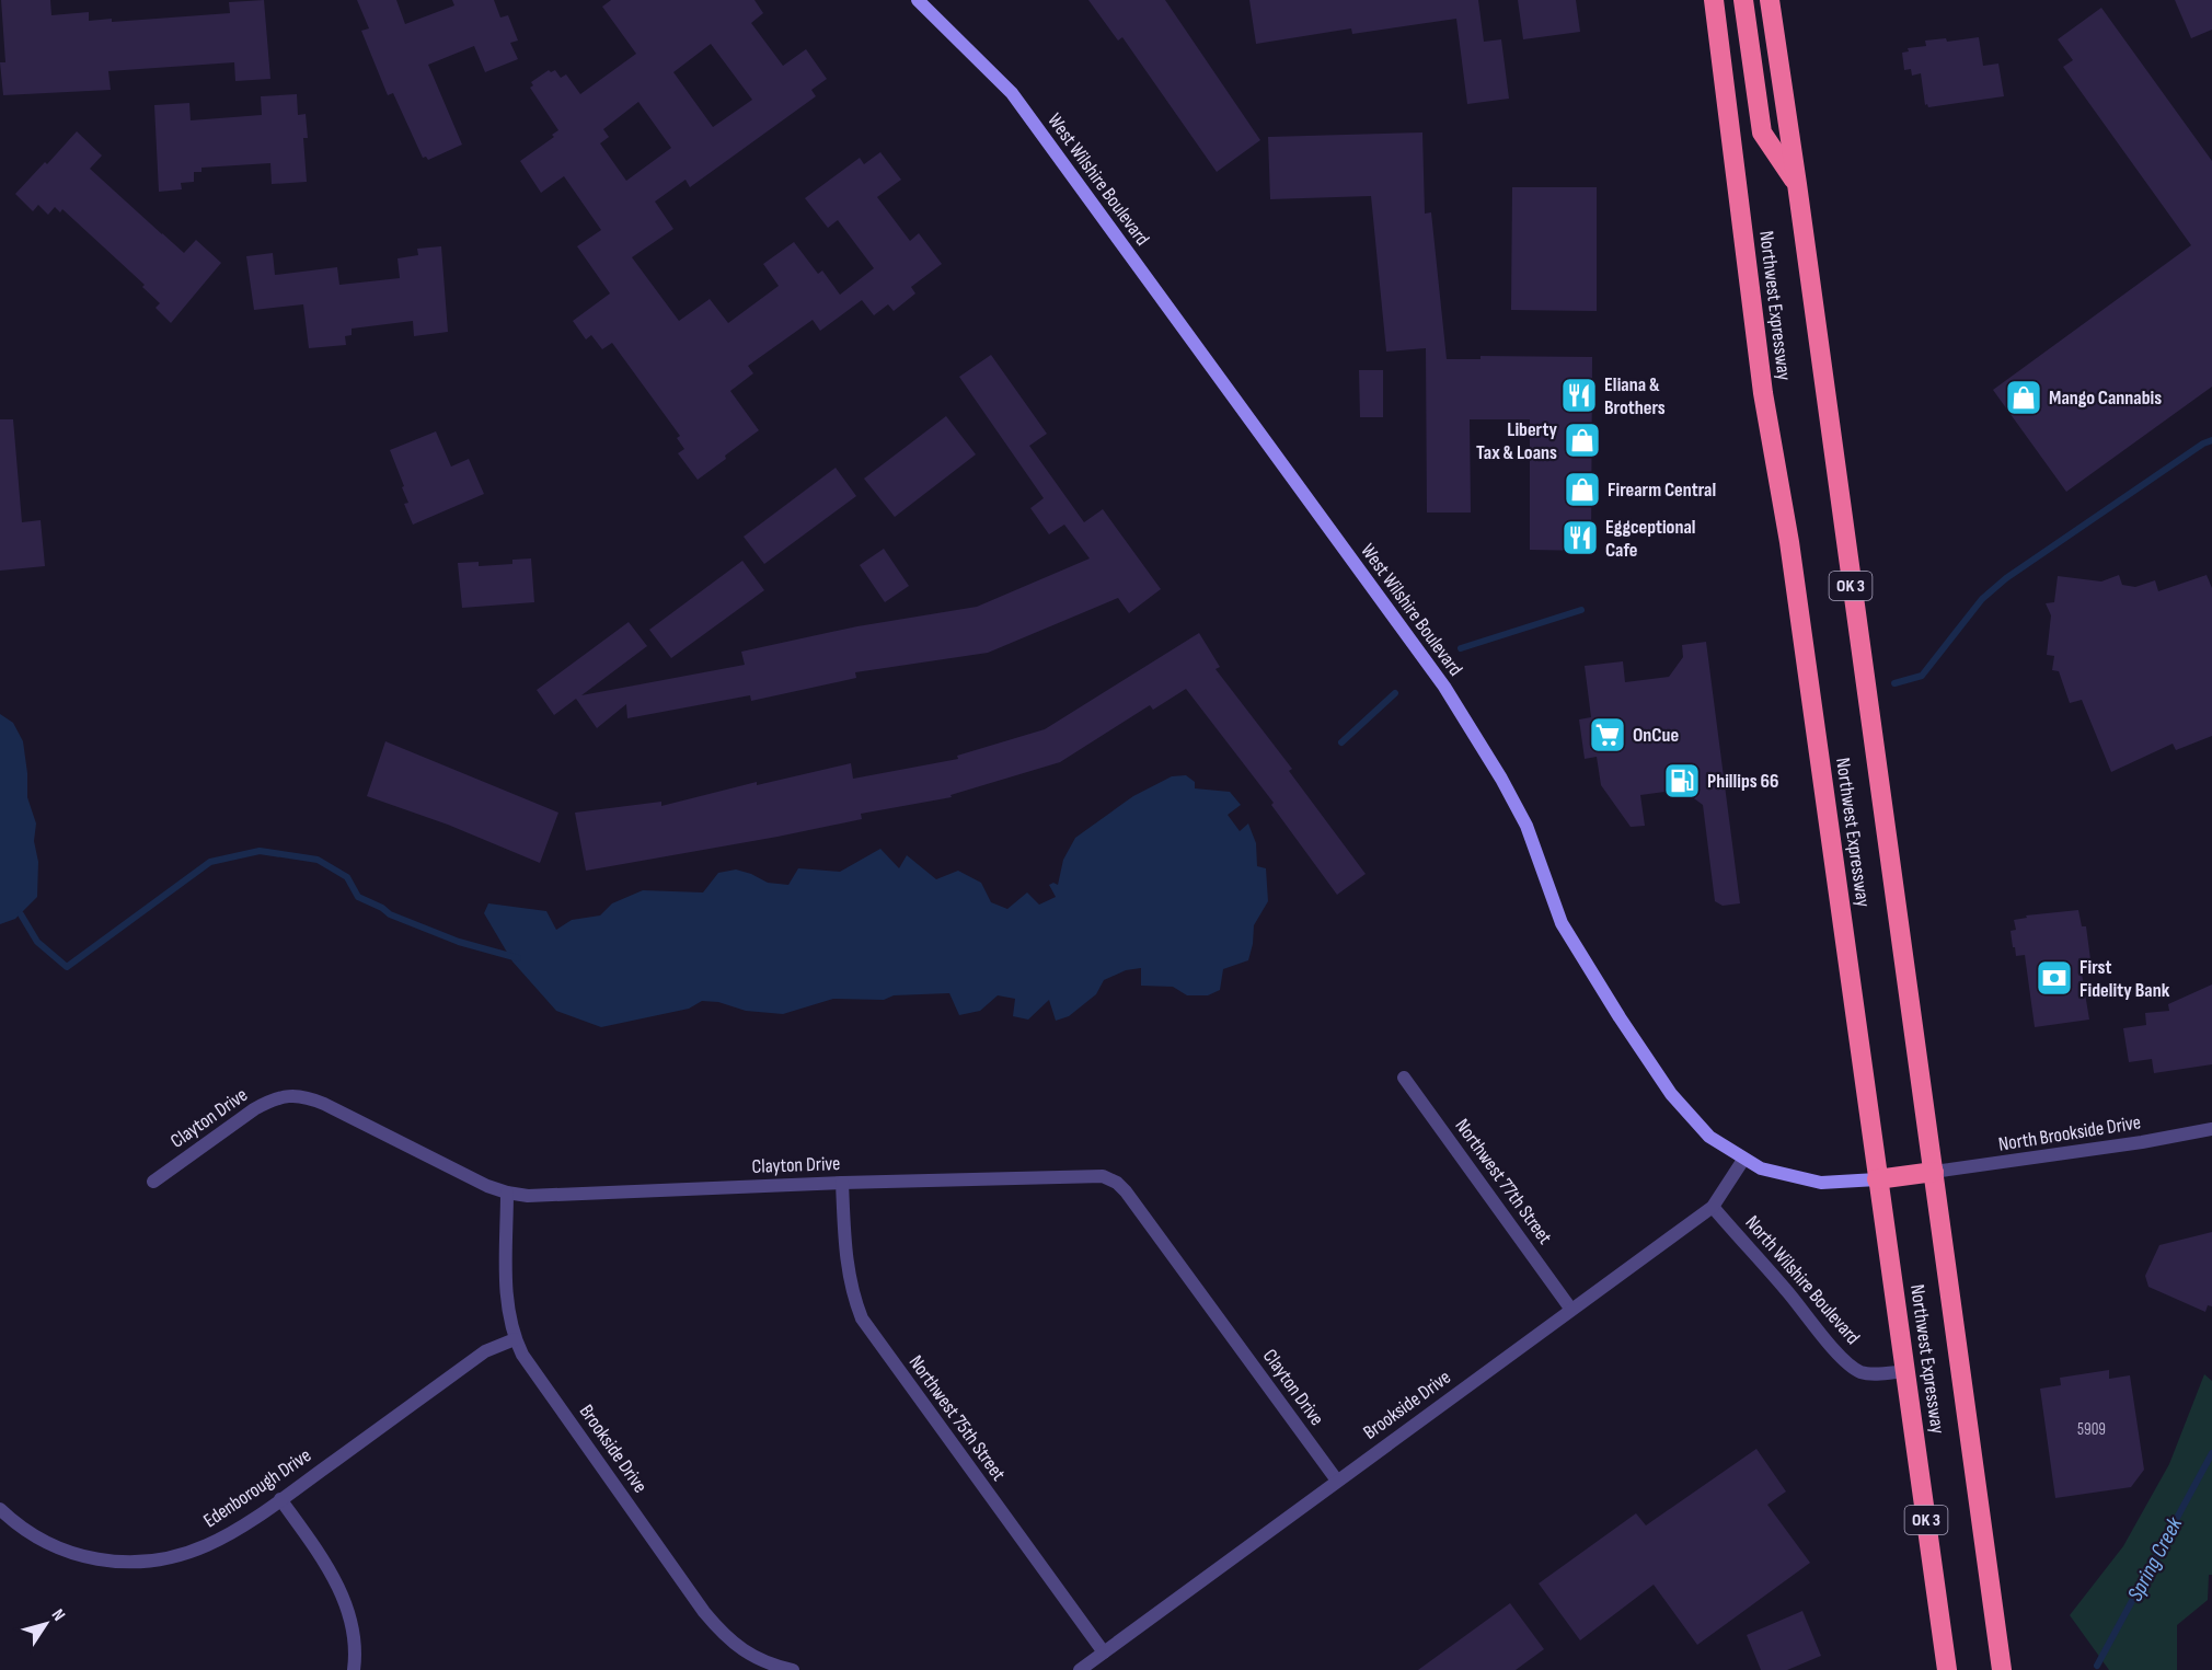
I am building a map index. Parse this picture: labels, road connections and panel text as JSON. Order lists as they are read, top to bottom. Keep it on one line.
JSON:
{"streets":{"highway":["Northwest Expressway","OK 3"],"main road":["West Wilshire Boulevard"],"street":["Clayton Drive","North Brookside Drive","Northwest 77th Street","North Wilshire Boulevard","Brookside Drive","Northwest 75th Street","Edenborough Drive"]},"crossings":[["West Wilshire Boulevard","Northwest Expressway"],["West Wilshire Boulevard","Brookside Drive"],["Northwest Expressway","North Brookside Drive"],["Northwest Expressway","North Wilshire Boulevard"],["Clayton Drive","Brookside Drive"],["Clayton Drive","Northwest 75th Street"],["Northwest 77th Street","Brookside Drive"],["North Wilshire Boulevard","Brookside Drive"],["Brookside Drive","Northwest 75th Street"],["Brookside Drive","Edenborough Drive"]],"water":["Spring Creek"],"places":{"restaurant":["Eliana & Brothers","Eggceptional Cafe"],"shop":["Mango Cannabis","Liberty Tax & Loans","Firearm Central"],"supermarket":["OnCue"],"fuel station":["Phillips 66"],"bank":["First Fidelity Bank"]},"house_numbers":["5909"],"north":"top right"}
